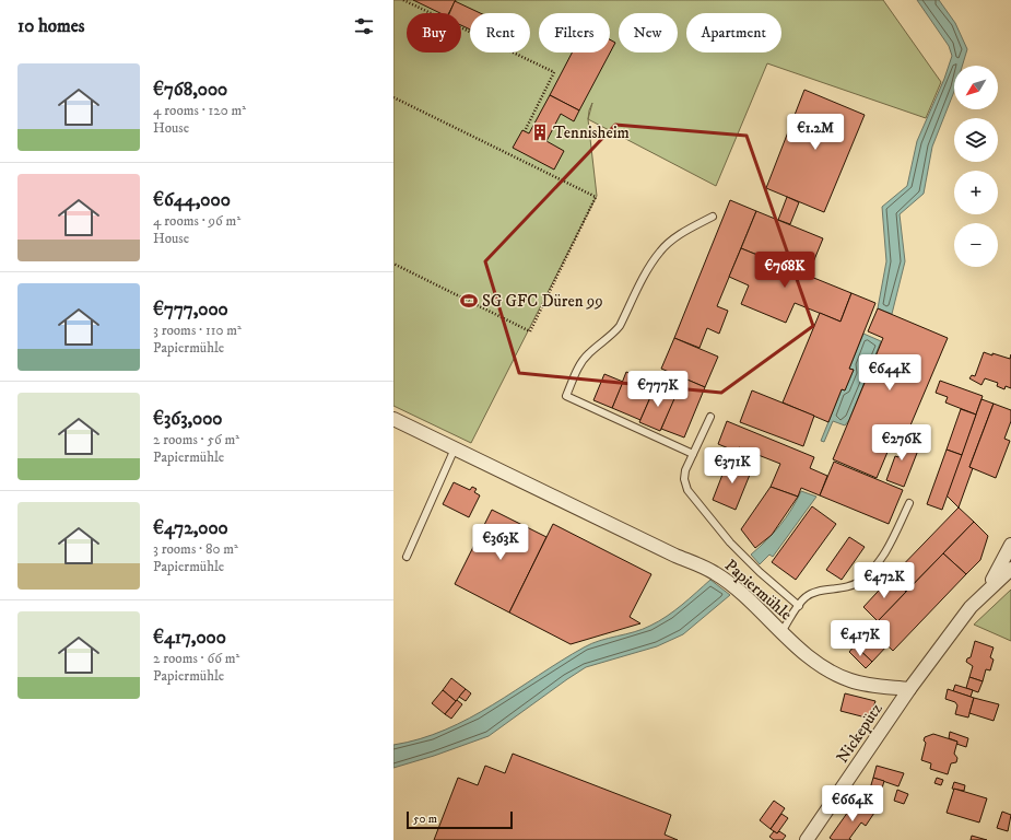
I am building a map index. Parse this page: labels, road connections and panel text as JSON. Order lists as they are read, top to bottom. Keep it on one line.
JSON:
{"streets":{"street":["Papiermühle","Nickepütz"]},"crossings":[["Papiermühle","Nickepütz"]],"places":{"building":["Tennisheim"],"sports":["SG GFC Düren 99"]},"scale_bar":"50 m","north":"bottom left","page":{"heading":"10 homes","chip":["Buy","Rent","Filters","New","Apartment"],"list":[{"name":"€768,000","note":"4 rooms · 120 m² · House"},{"name":"€644,000","note":"4 rooms · 96 m² · House"},{"name":"€777,000","note":"3 rooms · 110 m² · Papiermühle"},{"name":"€363,000","note":"2 rooms · 56 m² · Papiermühle"},{"name":"€472,000","note":"3 rooms · 80 m² · Papiermühle"},{"name":"€417,000","note":"2 rooms · 66 m² · Papiermühle"}],"map_buttons":["+","−"],"price":["€1.2M","€768K","€644K","€777K","€276K","€371K","€363K","€472K","€417K","€664K"],"scale":"50 m"}}
